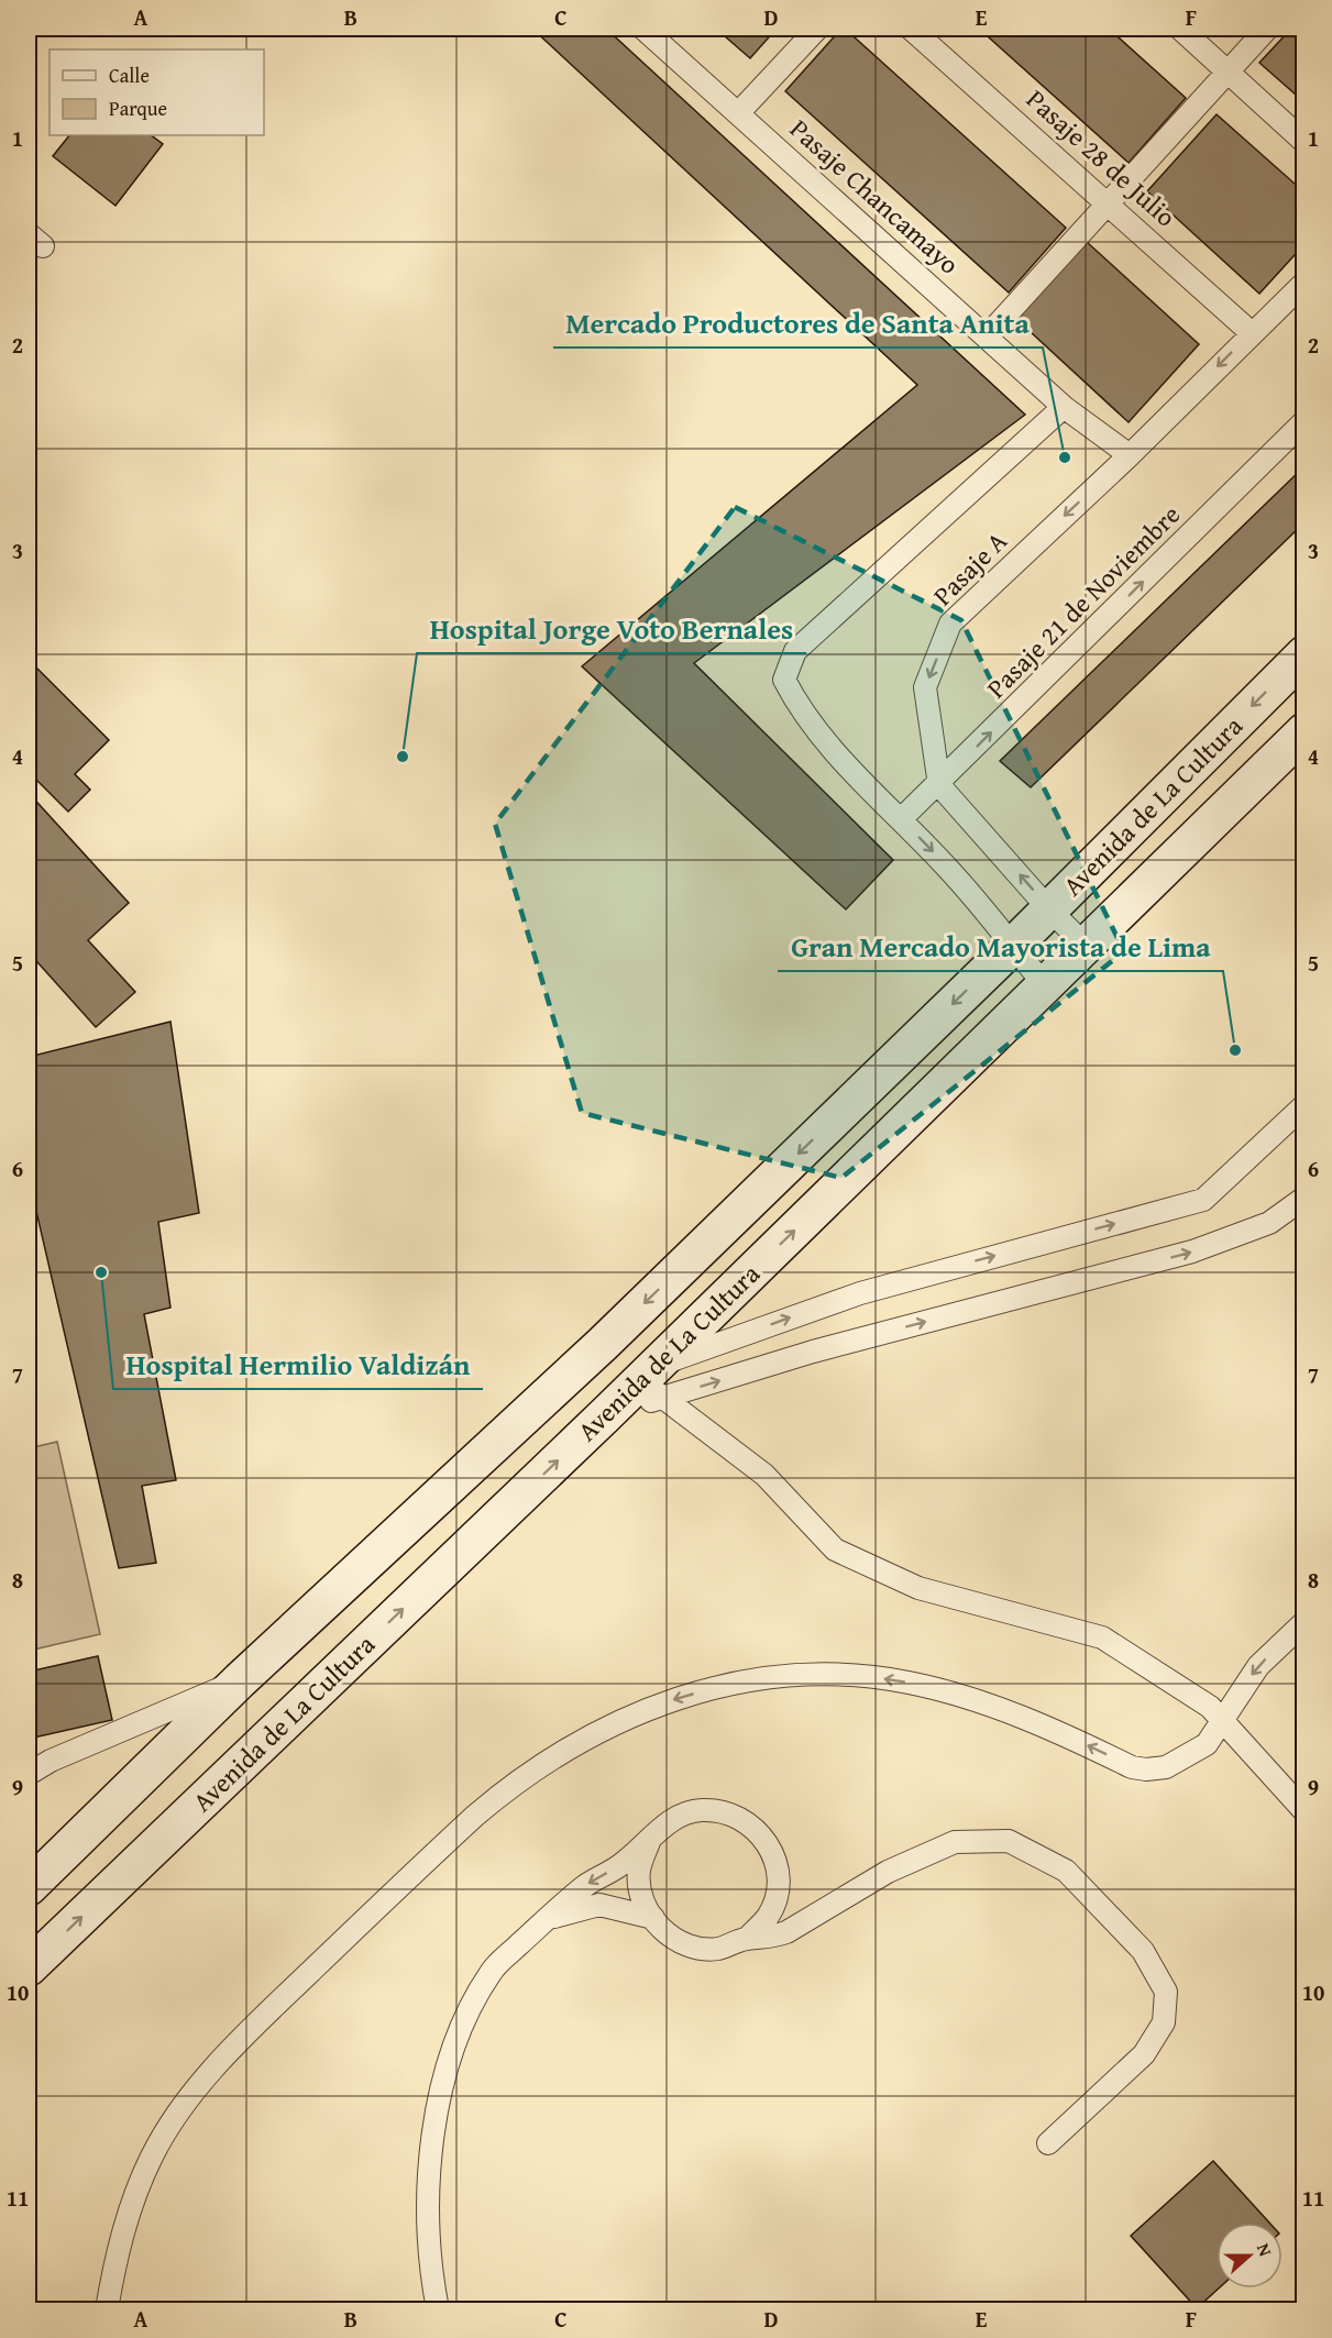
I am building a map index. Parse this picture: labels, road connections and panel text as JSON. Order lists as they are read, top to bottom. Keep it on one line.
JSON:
{"streets":{"main road":["Avenida de La Cultura"],"lane":["Pasaje 28 de Julio","Pasaje Chancamayo","Pasaje A","Pasaje 21 de Noviembre"]},"crossings":[["Pasaje 28 de Julio","Pasaje A"],["Pasaje Chancamayo","Pasaje A"],["Pasaje A","Pasaje 21 de Noviembre"]],"one_way":["Pasaje A","Pasaje 21 de Noviembre"],"places":["Mercado Productores de Santa Anita","Hospital Jorge Voto Bernales","Gran Mercado Mayorista de Lima","Hospital Hermilio Valdizán"],"legend":["Calle","Parque"],"north":"right","grid":{"columns":["A","B","C","D","E","F"],"rows":["1","2","3","4","5","6","7","8","9","10","11"]}}
